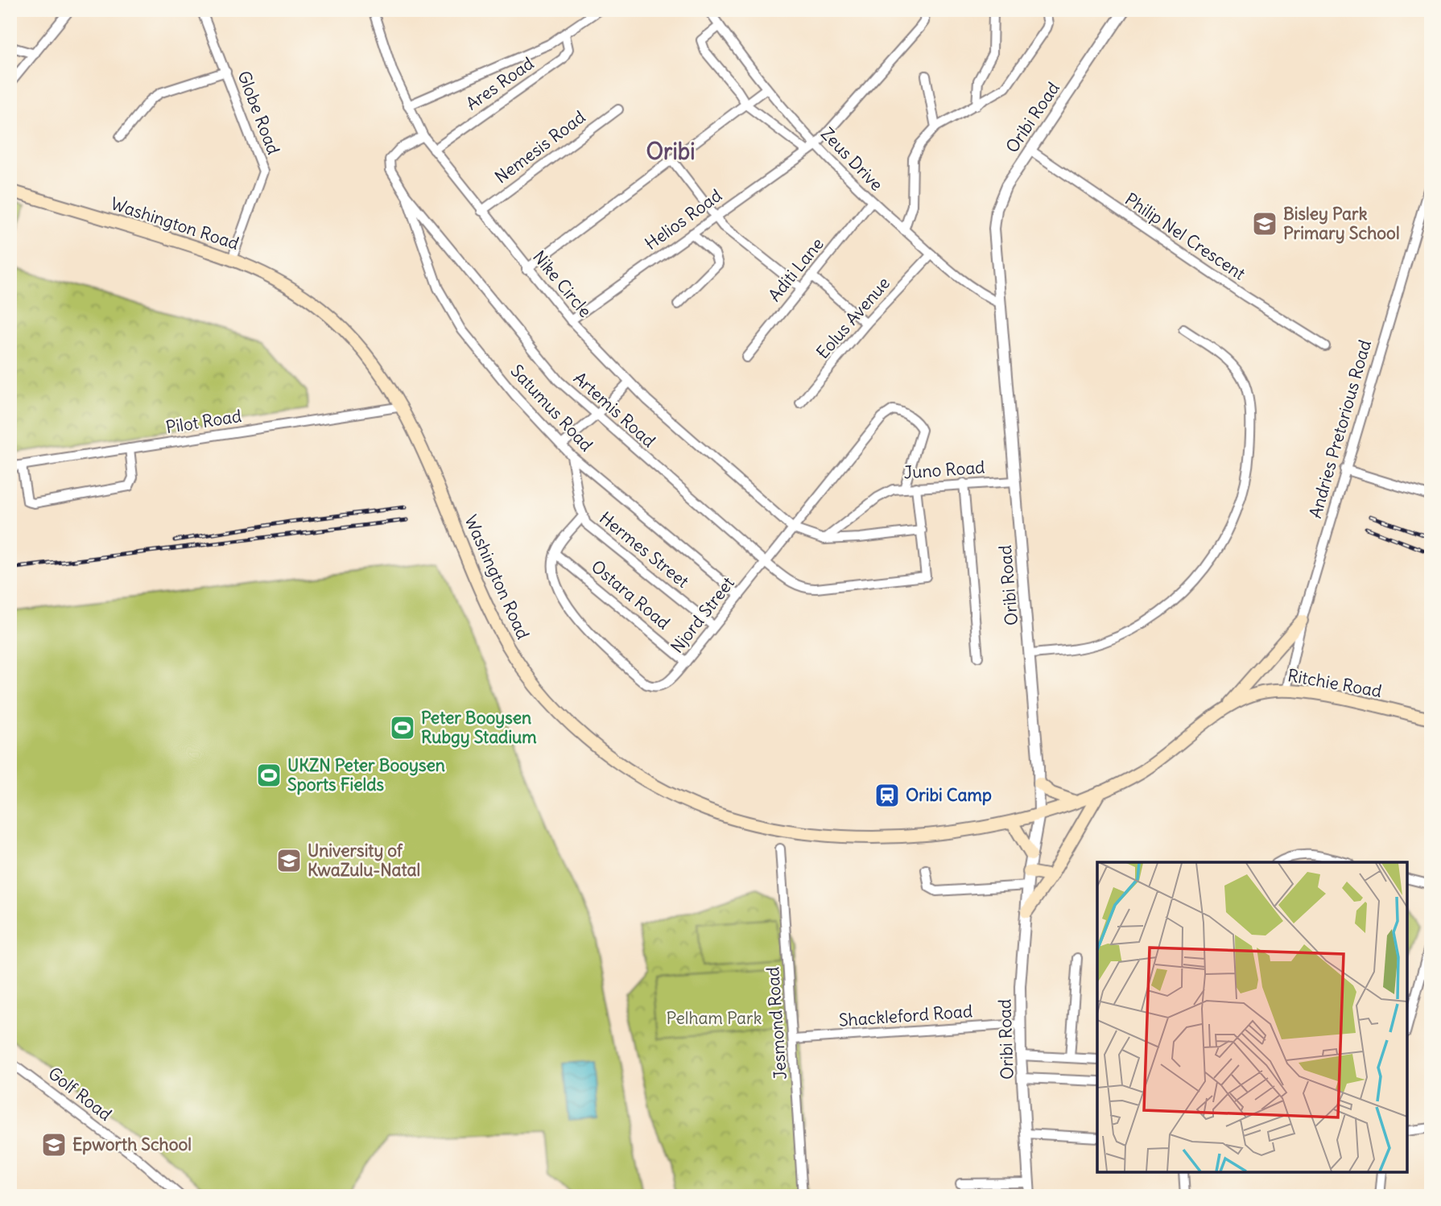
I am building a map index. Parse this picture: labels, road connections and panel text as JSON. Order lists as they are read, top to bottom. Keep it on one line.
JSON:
{"streets":{"main road":["Washington Road","Ritchie Road"],"street":["Ares Road","Globe Road","Oribi Road","Nemesis Road","Zeus Drive","Helios Road","Philip Nel Crescent","Aditi Lane","Nike Circle","Eolus Avenue","Satumus Road","Artemis Road","Pilot Road","Andries Pretorious Road","Juno Road","Hermes Street","Ostara Road","Njord Street","Shackleford Road","Jesmond Road","Golf Road"]},"crossings":[["Ares Road","Nike Circle"],["Globe Road","Washington Road"],["Oribi Road","Zeus Drive"],["Oribi Road","Washington Road"],["Oribi Road","Philip Nel Crescent"],["Oribi Road","Juno Road"],["Oribi Road","Shackleford Road"],["Nemesis Road","Nike Circle"],["Zeus Drive","Helios Road"],["Zeus Drive","Aditi Lane"],["Zeus Drive","Eolus Avenue"],["Helios Road","Nike Circle"],["Washington Road","Pilot Road"],["Washington Road","Ritchie Road"],["Nike Circle","Artemis Road"],["Nike Circle","Njord Street"],["Satumus Road","Artemis Road"],["Satumus Road","Njord Street"],["Artemis Road","Njord Street"],["Andries Pretorious Road","Ritchie Road"],["Juno Road","Njord Street"],["Hermes Street","Njord Street"],["Ostara Road","Njord Street"],["Shackleford Road","Jesmond Road"]],"districts":["Oribi"],"parks":["Pelham Park"],"places":{"school or university":["Bisley Park Primary School","University of KwaZulu-Natal","Epworth School"],"sports":["Peter Booysen Rubgy Stadium","UKZN Peter Booysen Sports Fields"],"station":["Oribi Camp"]}}
